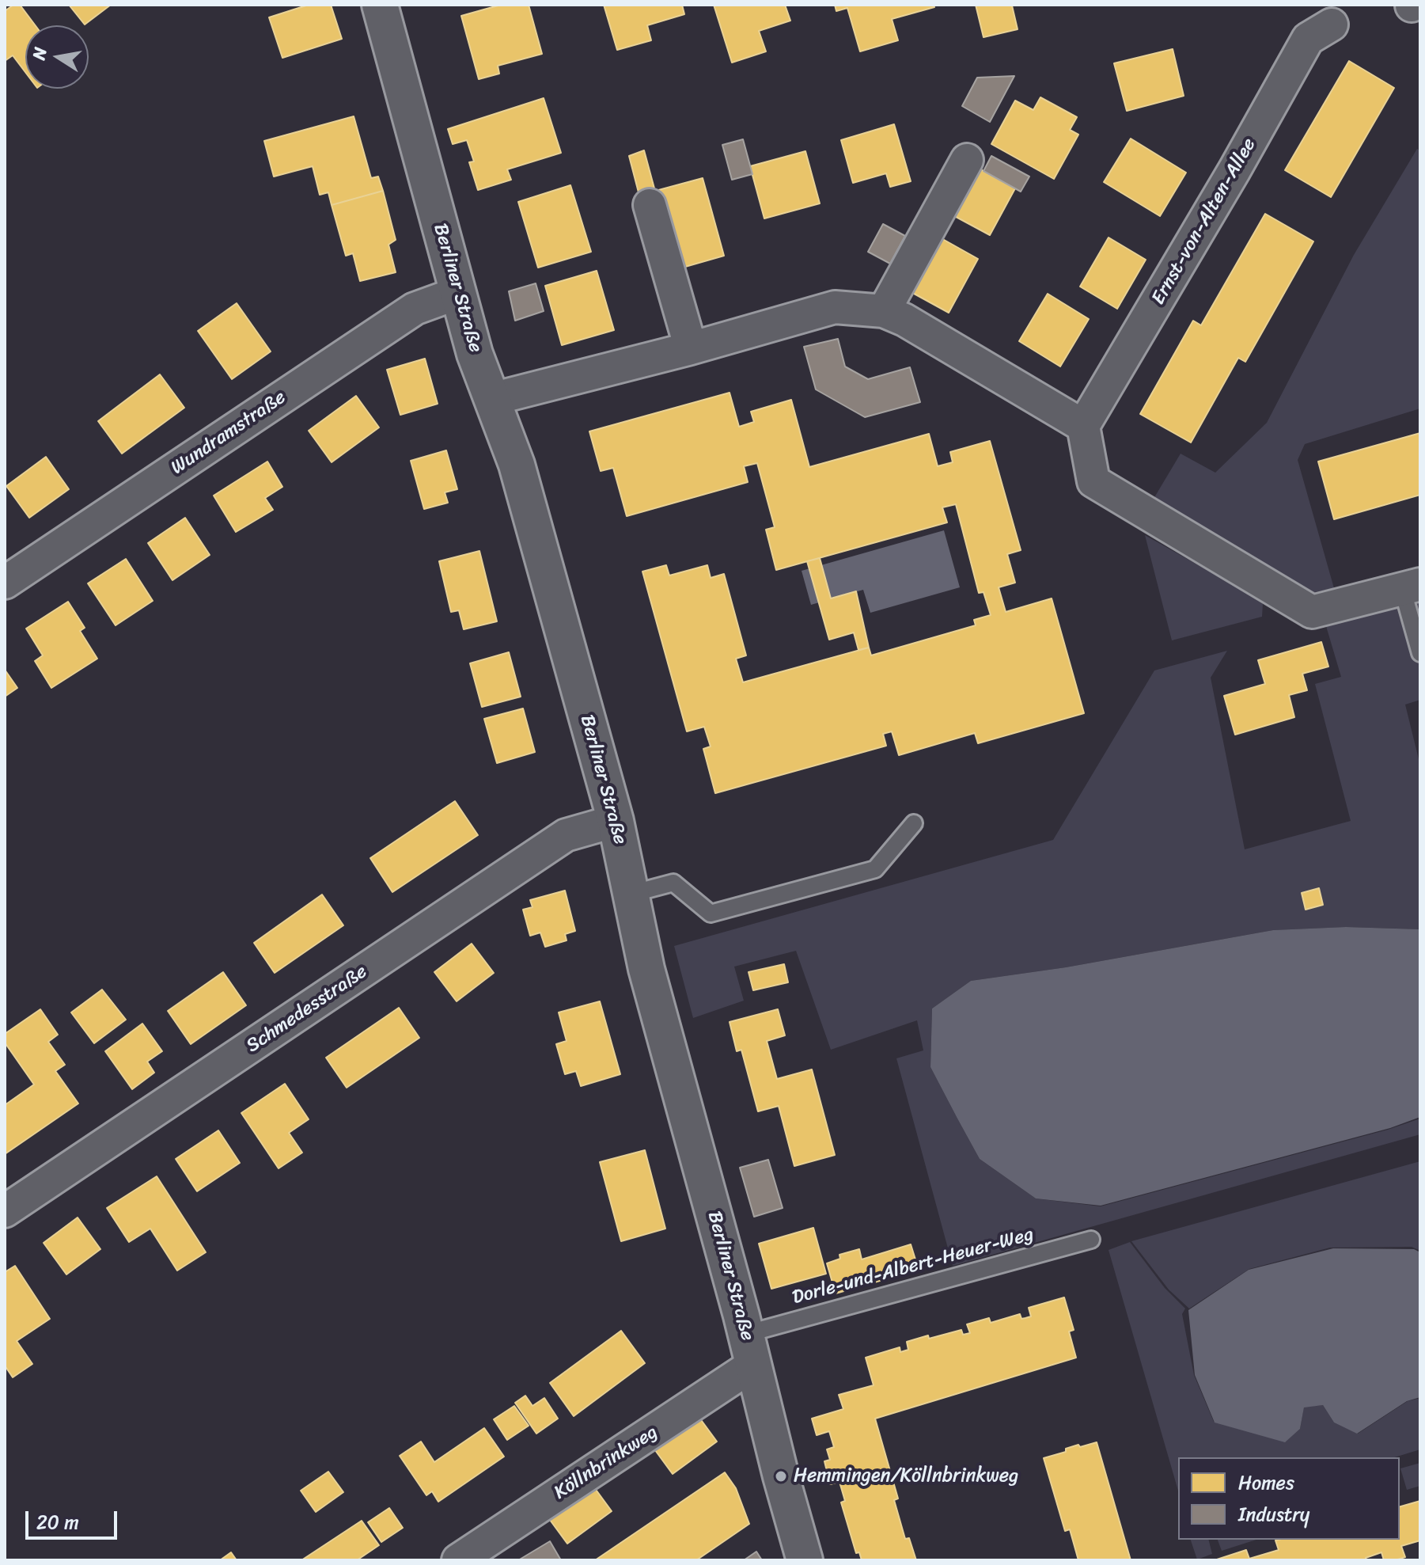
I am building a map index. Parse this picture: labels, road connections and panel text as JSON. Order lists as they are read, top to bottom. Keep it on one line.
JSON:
{"streets":{"street":["Ernst-von-Alten-Allee","Berliner Straße","Wundramstraße","Schmedesstraße","Köllnbrinkweg"],"lane":["Dorle-und-Albert-Heuer-Weg"]},"crossings":[["Berliner Straße","Wundramstraße"],["Berliner Straße","Schmedesstraße"],["Berliner Straße","Dorle-und-Albert-Heuer-Weg"],["Berliner Straße","Köllnbrinkweg"],["Dorle-und-Albert-Heuer-Weg","Köllnbrinkweg"]],"places":["Hemmingen/Köllnbrinkweg"],"legend":["Homes","Industry"],"scale_bar":"20 m","north":"left"}
